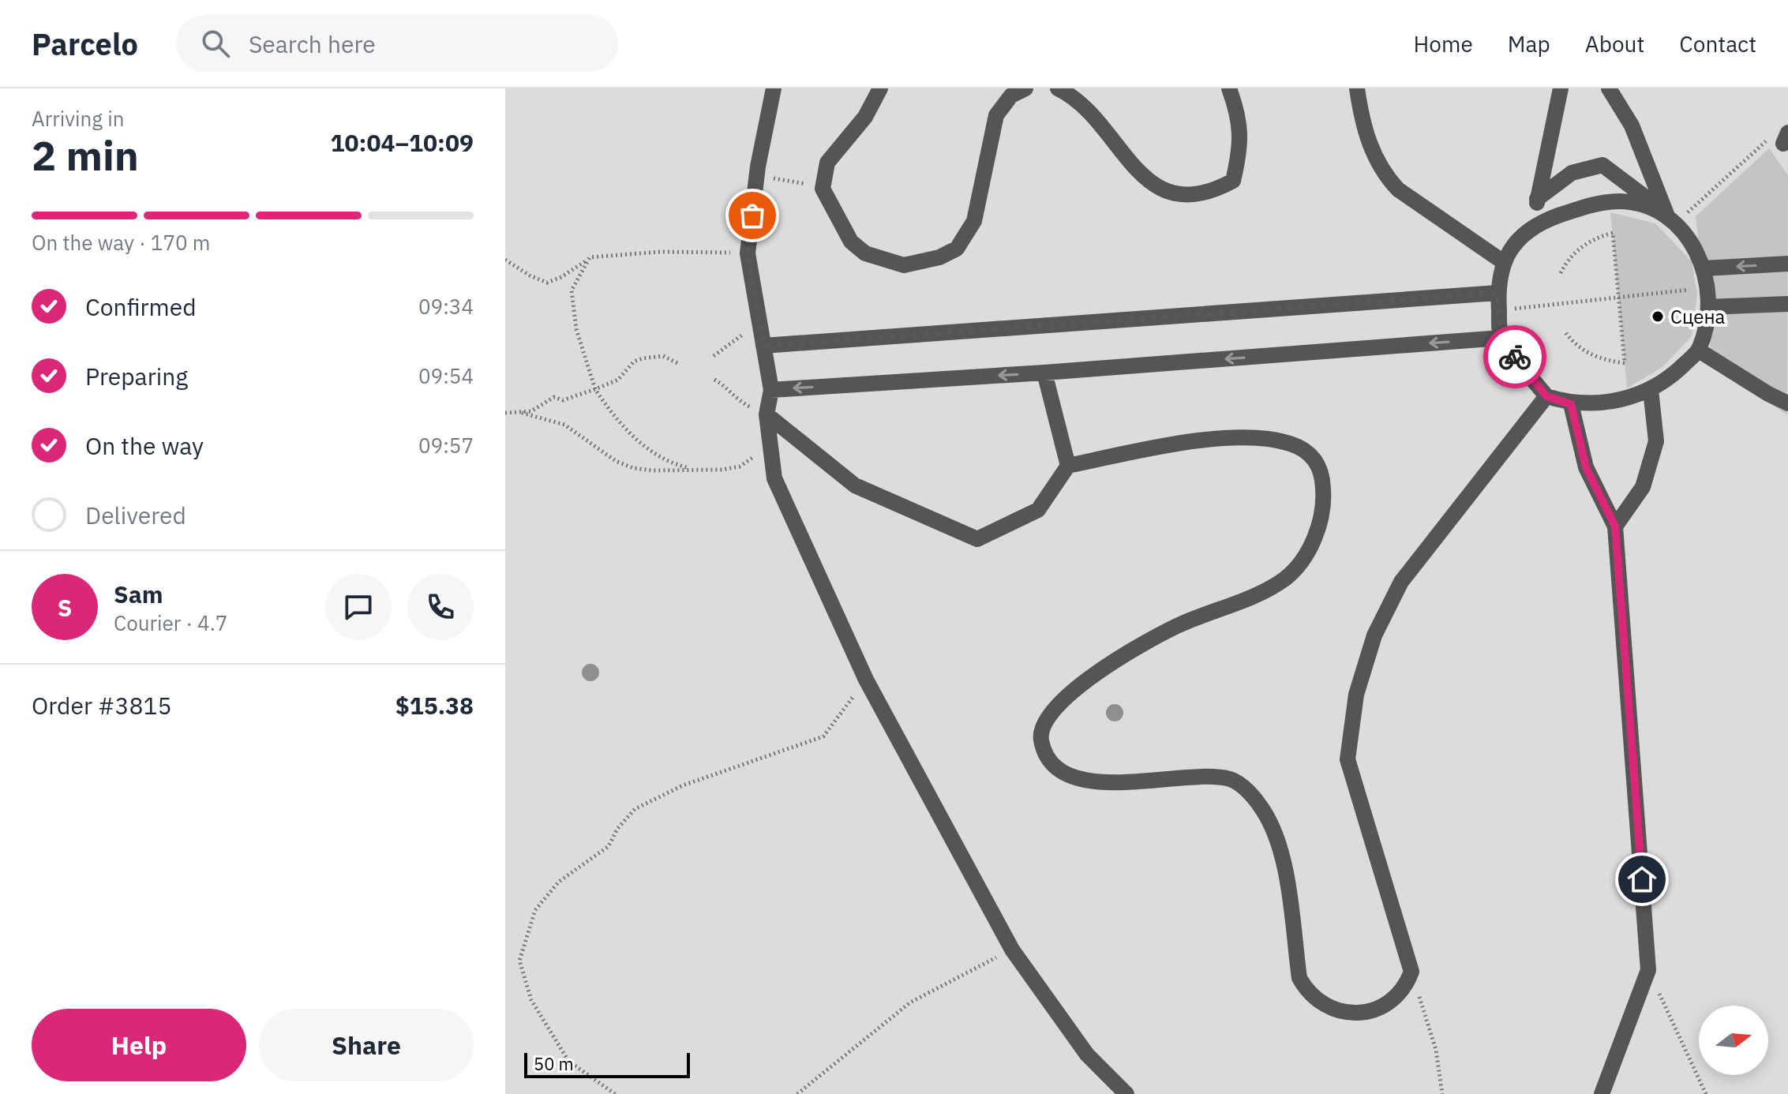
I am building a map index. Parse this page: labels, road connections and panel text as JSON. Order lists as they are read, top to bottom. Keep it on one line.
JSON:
{"places":["Сцена"],"scale_bar":"50 m","north":"right","page":{"header":"Parcelo","search":"Search here","nav":["Home","Map","About","Contact"],"heading":["2 min","Arriving in","10:04–10:09"],"panel":["Sam","Courier · 4.7","Order #3815","$15.38"],"bar":"On the way · 170 m","list":[["Confirmed","09:34"],["Preparing","09:54"],["On the way","09:57"],"Delivered"],"round":"S","buttons":["Help","Share"],"scale":"50 m"}}
